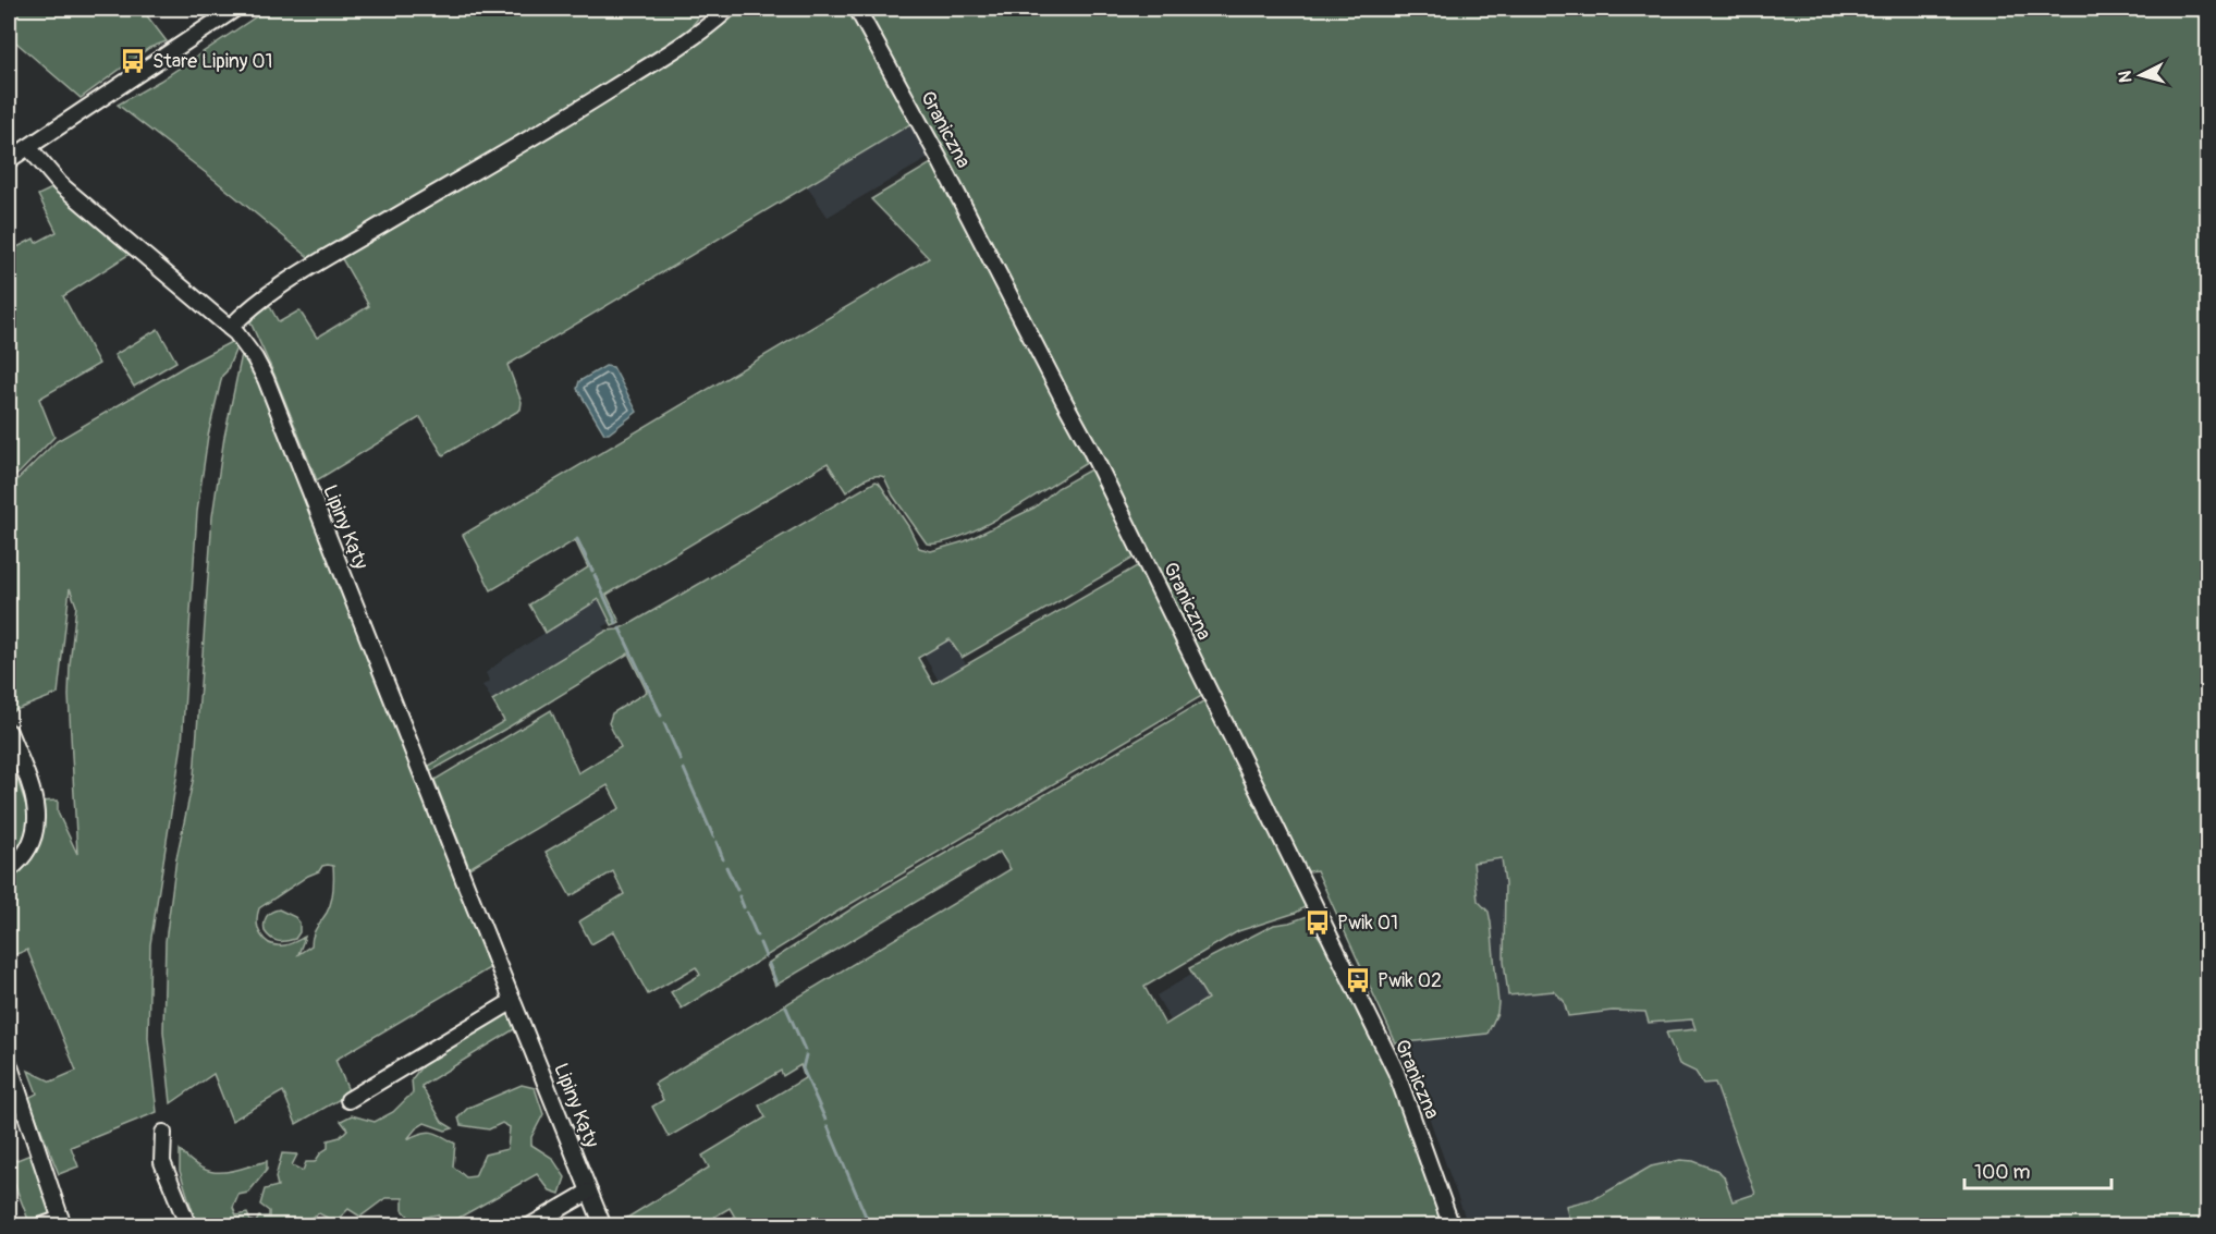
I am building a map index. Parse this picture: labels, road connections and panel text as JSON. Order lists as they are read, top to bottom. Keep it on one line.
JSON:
{"streets":{"street":["Graniczna","Lipiny Kąty"]},"places":{"bus stop":["Stare Lipiny 01","Pwik 01","Pwik 02"]},"scale_bar":"100 m","north":"left"}
